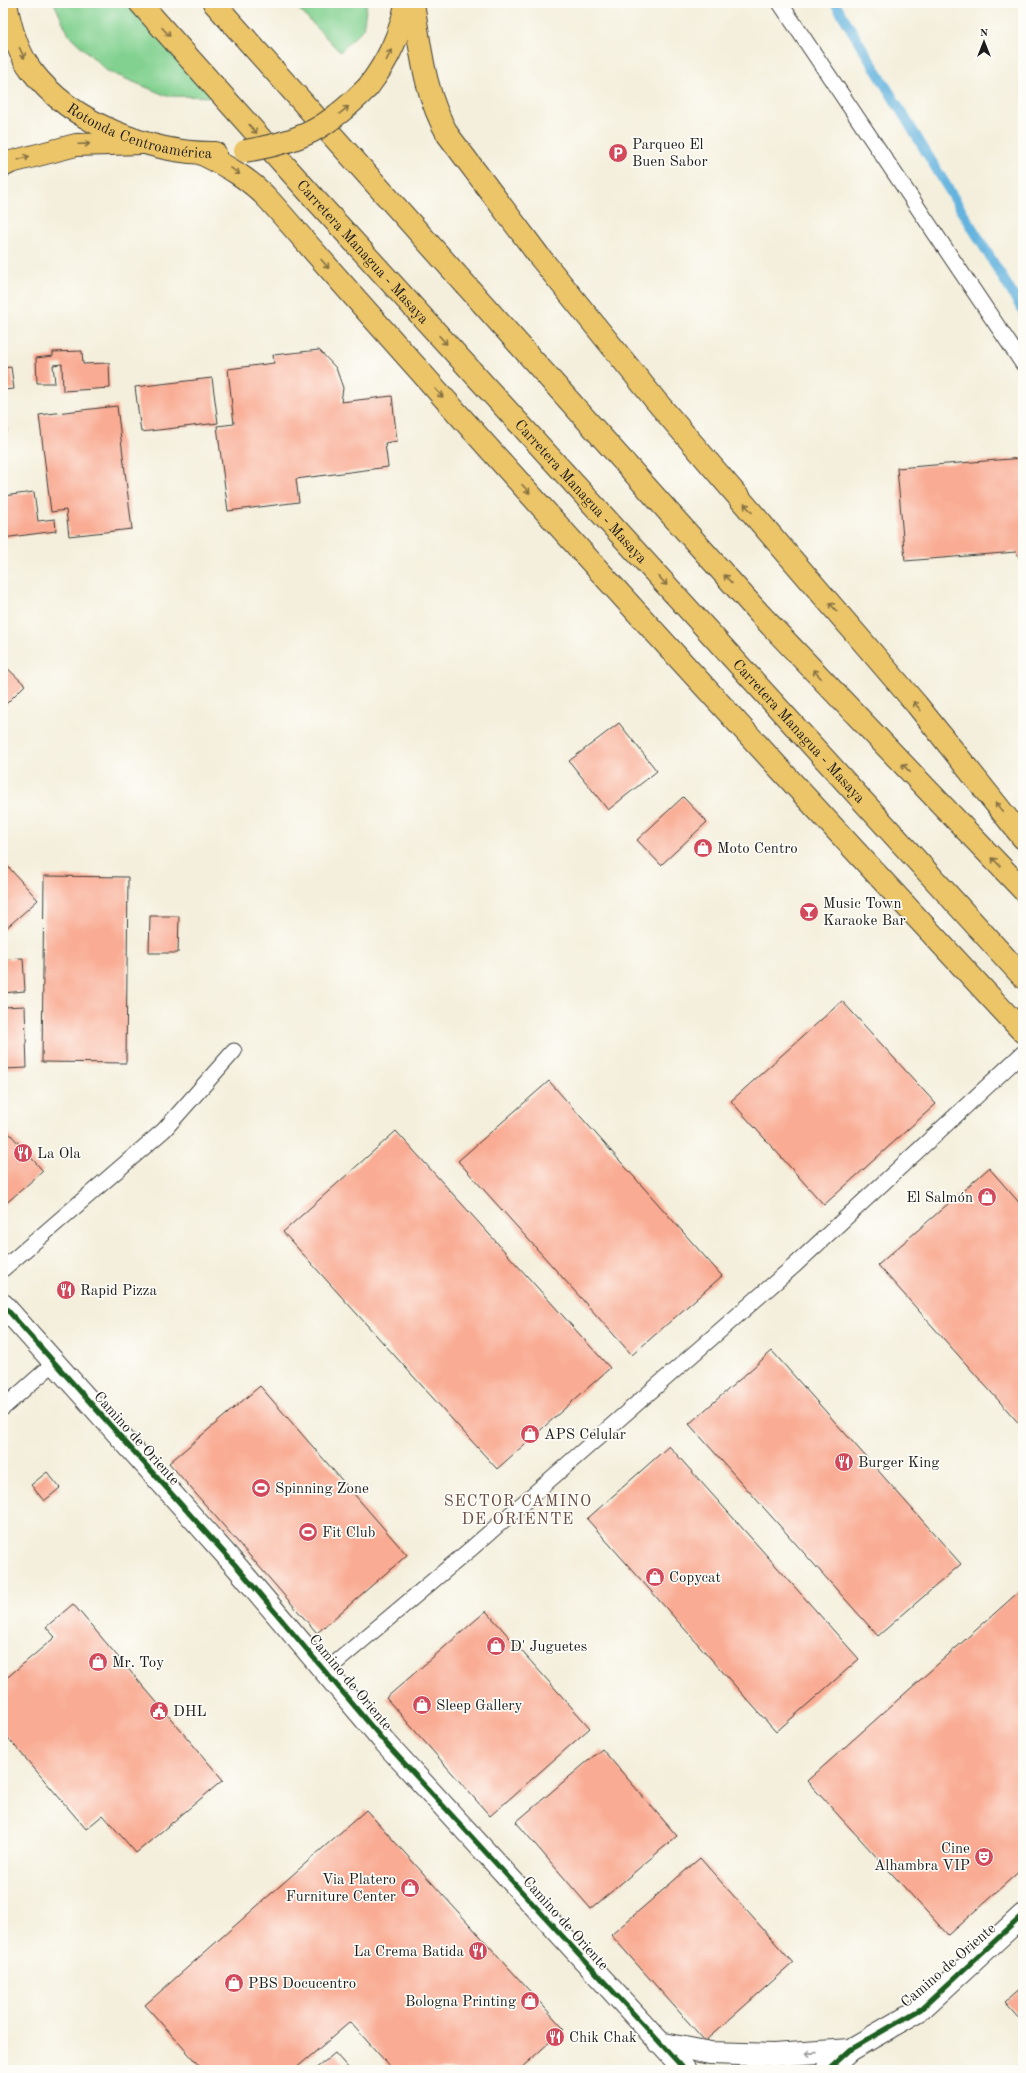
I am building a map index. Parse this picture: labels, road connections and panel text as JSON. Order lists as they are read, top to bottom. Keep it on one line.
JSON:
{"streets":{"main road":["Rotonda Centroamérica","Carretera Managua - Masaya"],"street":["Camino de Oriente"]},"districts":["SECTOR CAMINO DE ORIENTE"],"places":{"parking":["Parqueo El Buen Sabor"],"shop":["Moto Centro","El Salmón","APS Celular","Copycat","D' Juguetes","Mr. Toy","Sleep Gallery","Via Platero Furniture Center","PBS Docucentro","Bologna Printing"],"bar":["Music Town Karaoke Bar"],"restaurant":["La Ola","Rapid Pizza","Burger King","La Crema Batida","Chik Chak"],"sports":["Spinning Zone","Fit Club"],"public building":["DHL"],"theatre":["Cine Alhambra VIP"]},"north":"top"}
